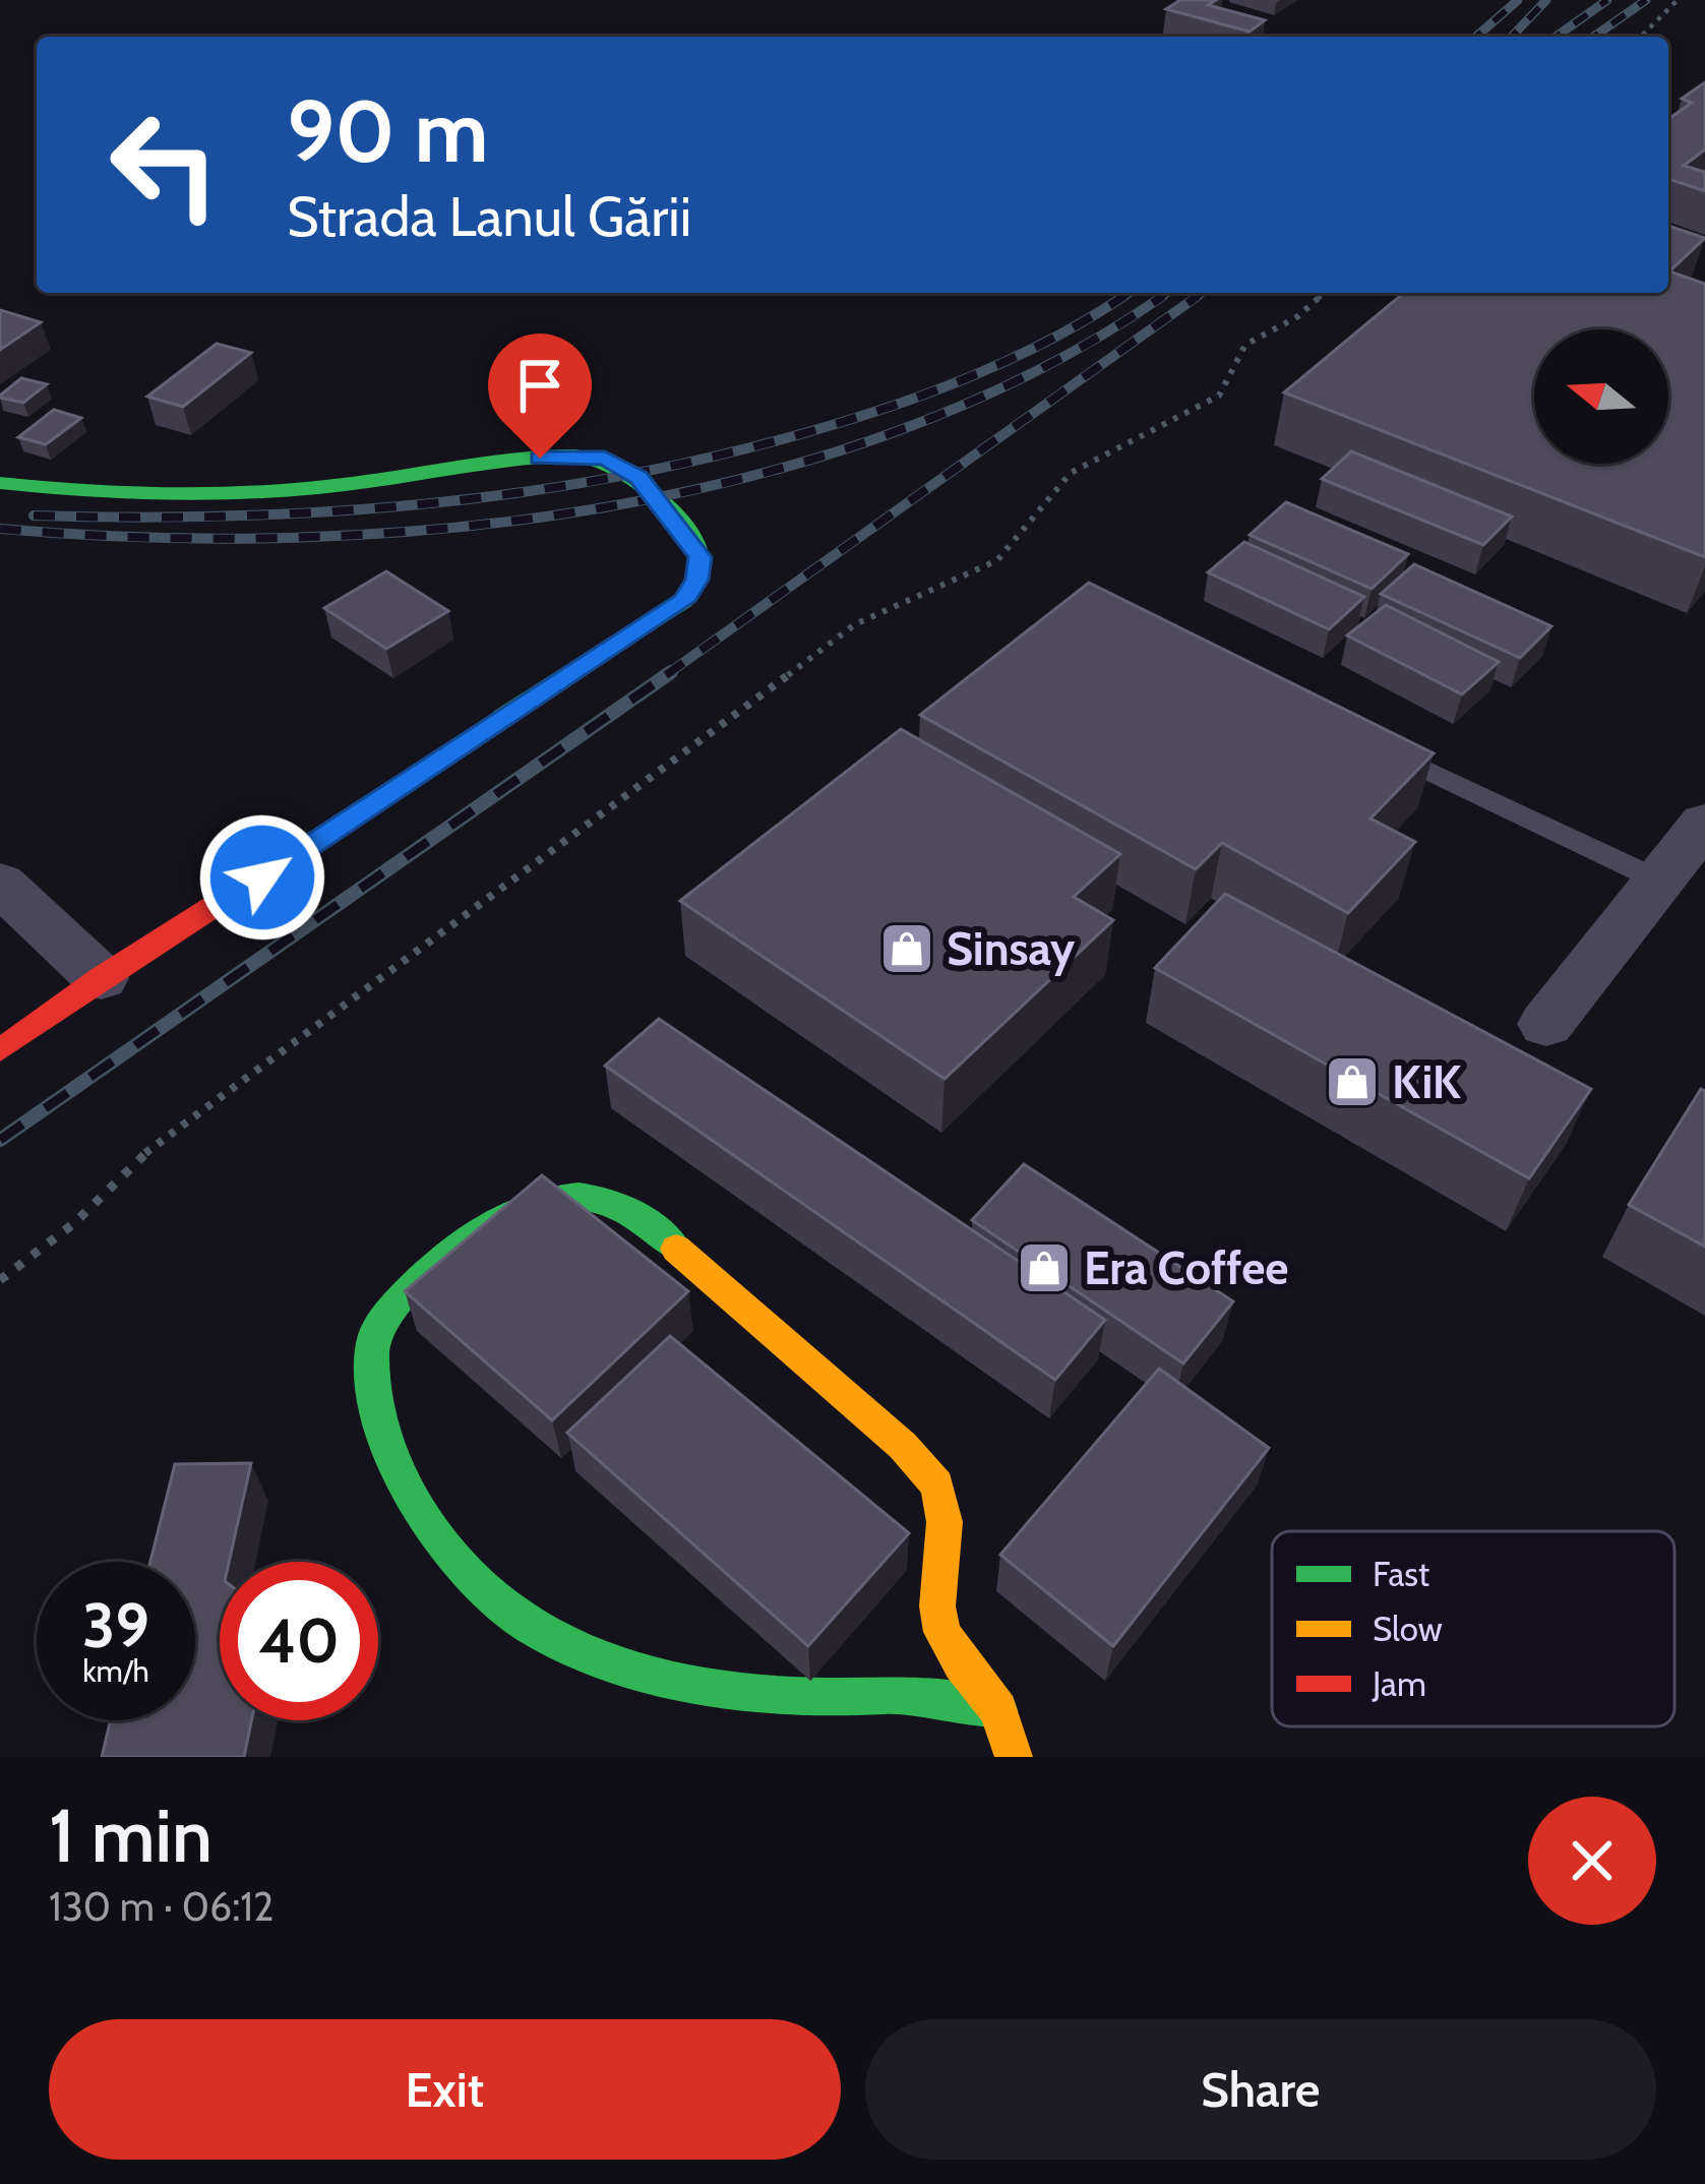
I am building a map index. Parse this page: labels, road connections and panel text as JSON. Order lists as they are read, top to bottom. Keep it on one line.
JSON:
{"places":{"shop":["Sinsay","KiK","Era Coffee"]},"legend":["Fast","Slow","Jam"],"north":"left","page":{"turn":["90 m","Strada Lanul Gării"],"speed":"39 km/h","limit":"40","heading":["1 min","130 m · 06:12"],"buttons":["Exit","Share"]}}
